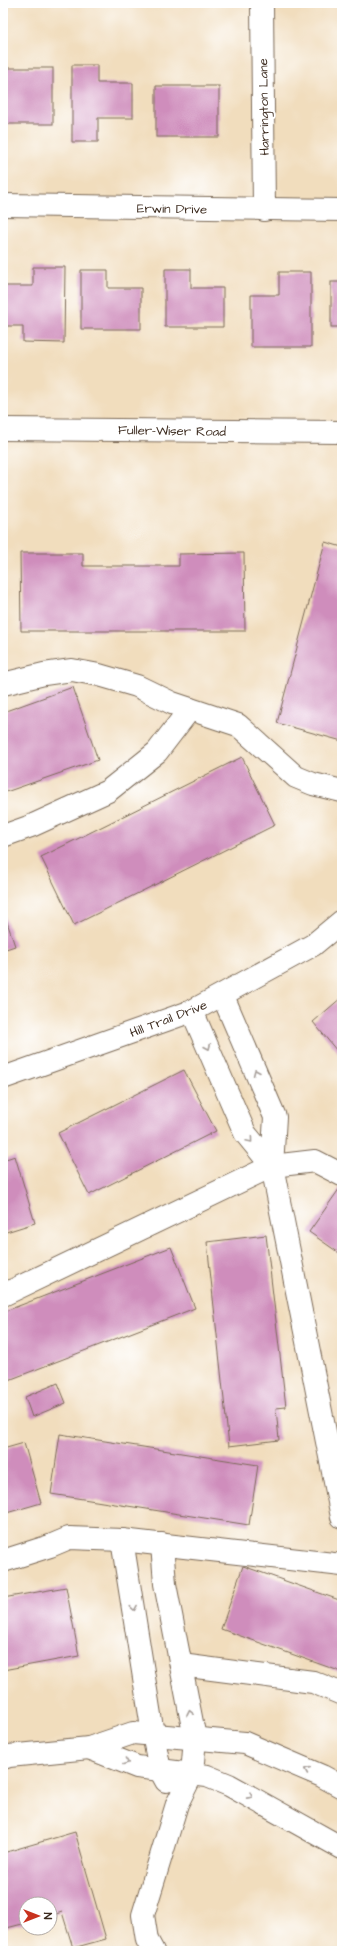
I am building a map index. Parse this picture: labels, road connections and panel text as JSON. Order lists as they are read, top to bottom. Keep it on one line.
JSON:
{"streets":{"street":["Harrington Lane","Erwin Drive","Fuller-Wiser Road","Hill Trail Drive"]},"crossings":[["Harrington Lane","Erwin Drive"]],"north":"right"}
